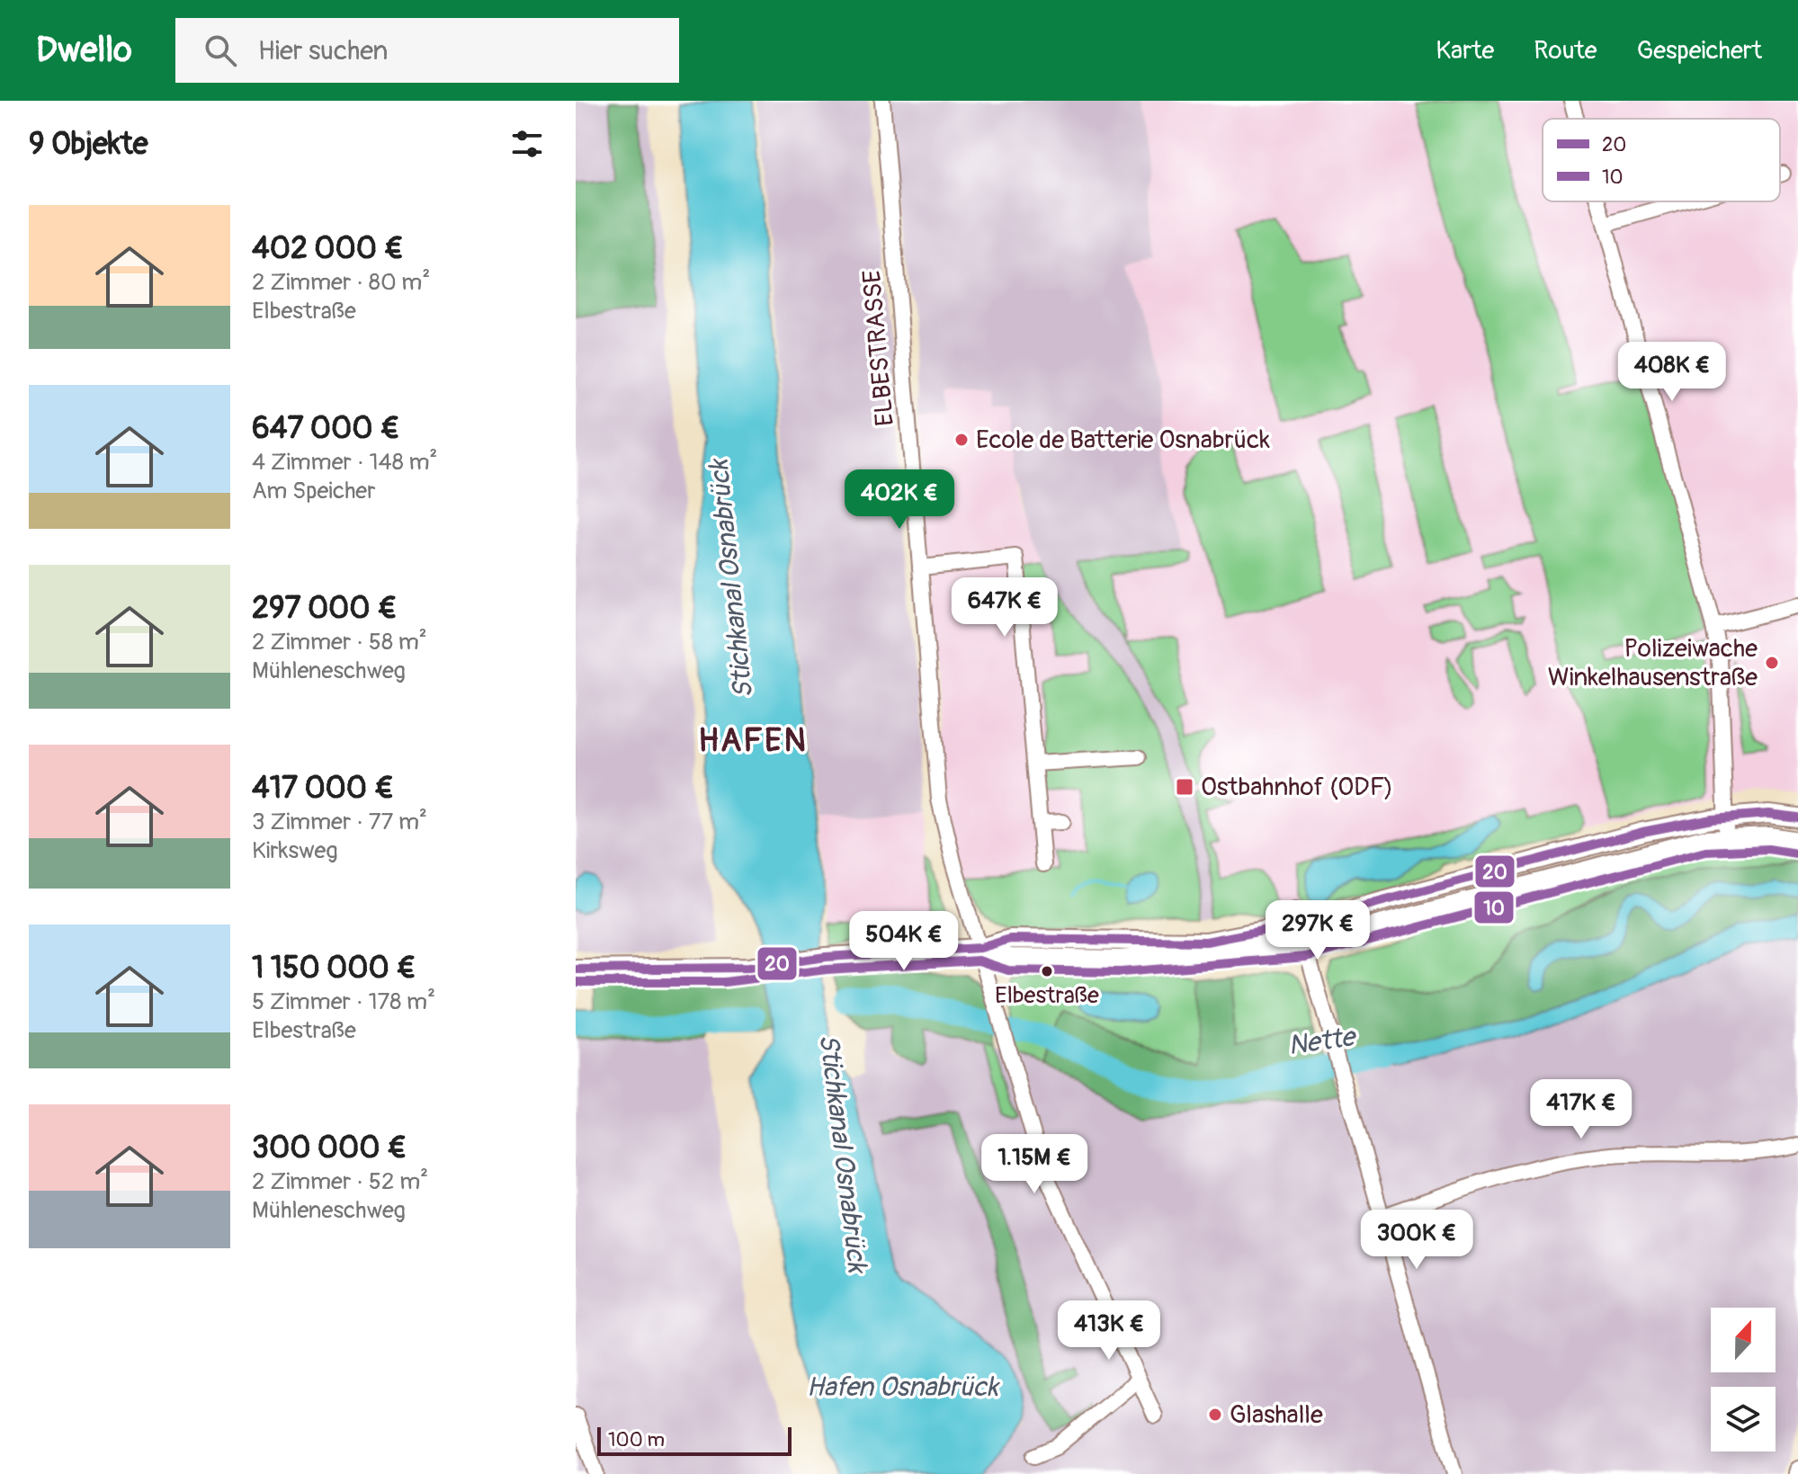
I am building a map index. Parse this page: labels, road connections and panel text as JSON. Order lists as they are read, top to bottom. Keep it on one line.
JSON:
{"streets":{"street":["ELBESTRASSE"]},"districts":["HAFEN"],"water":["Stichkanal Osnabrück","Nette","Hafen Osnabrück"],"places":{"other":["Ecole de Batterie Osnabrück","Polizeiwache Winkelhausenstraße","Elbestraße","Glashalle"],"transit":["Ostbahnhof (ODF)"]},"lines":["transit line 20","transit line 10"],"legend":["20","10"],"scale_bar":"100 m","north":"top","page":{"header":"Dwello","search":"Hier suchen","nav":["Karte","Route","Gespeichert"],"heading":"9 Objekte","list":[{"name":"402 000 €","note":"2 Zimmer · 80 m² · Elbestraße"},{"name":"647 000 €","note":"4 Zimmer · 148 m² · Am Speicher"},{"name":"297 000 €","note":"2 Zimmer · 58 m² · Mühleneschweg"},{"name":"417 000 €","note":"3 Zimmer · 77 m² · Kirksweg"},{"name":"1 150 000 €","note":"5 Zimmer · 178 m² · Elbestraße"},{"name":"300 000 €","note":"2 Zimmer · 52 m² · Mühleneschweg"}],"price":["408K €","402K €","647K €","297K €","504K €","417K €","1.15M €","300K €","413K €"],"scale":"100 m"}}
